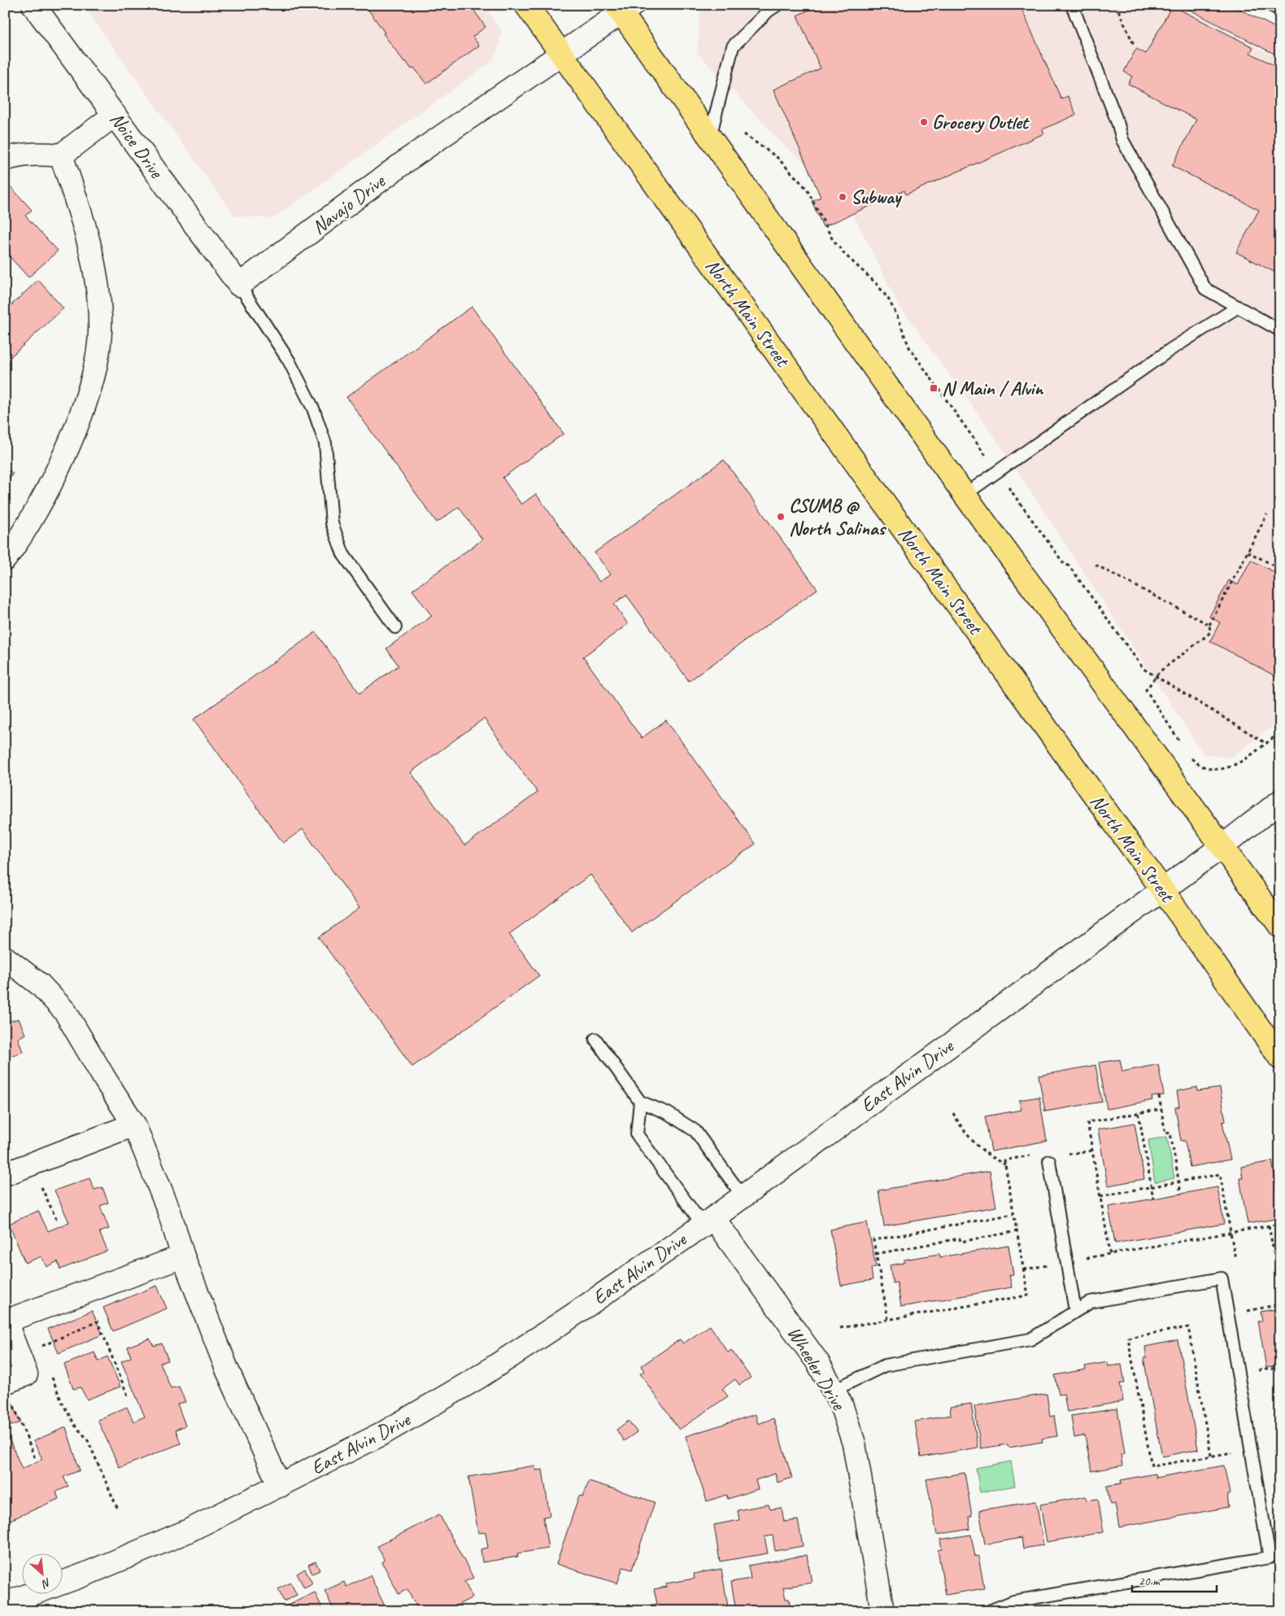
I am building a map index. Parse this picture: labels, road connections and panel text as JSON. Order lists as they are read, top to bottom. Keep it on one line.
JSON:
{"streets":{"main road":["North Main Street"],"street":["Noice Drive","Navajo Drive","East Alvin Drive","Wheeler Drive"]},"crossings":[["Noice Drive","Navajo Drive"],["Navajo Drive","North Main Street"],["North Main Street","East Alvin Drive"],["East Alvin Drive","Wheeler Drive"]],"places":{"other":["Grocery Outlet","Subway","CSUMB @ North Salinas"],"transit":["N Main / Alvin"]},"scale_bar":"20 m","north":"bottom right"}
